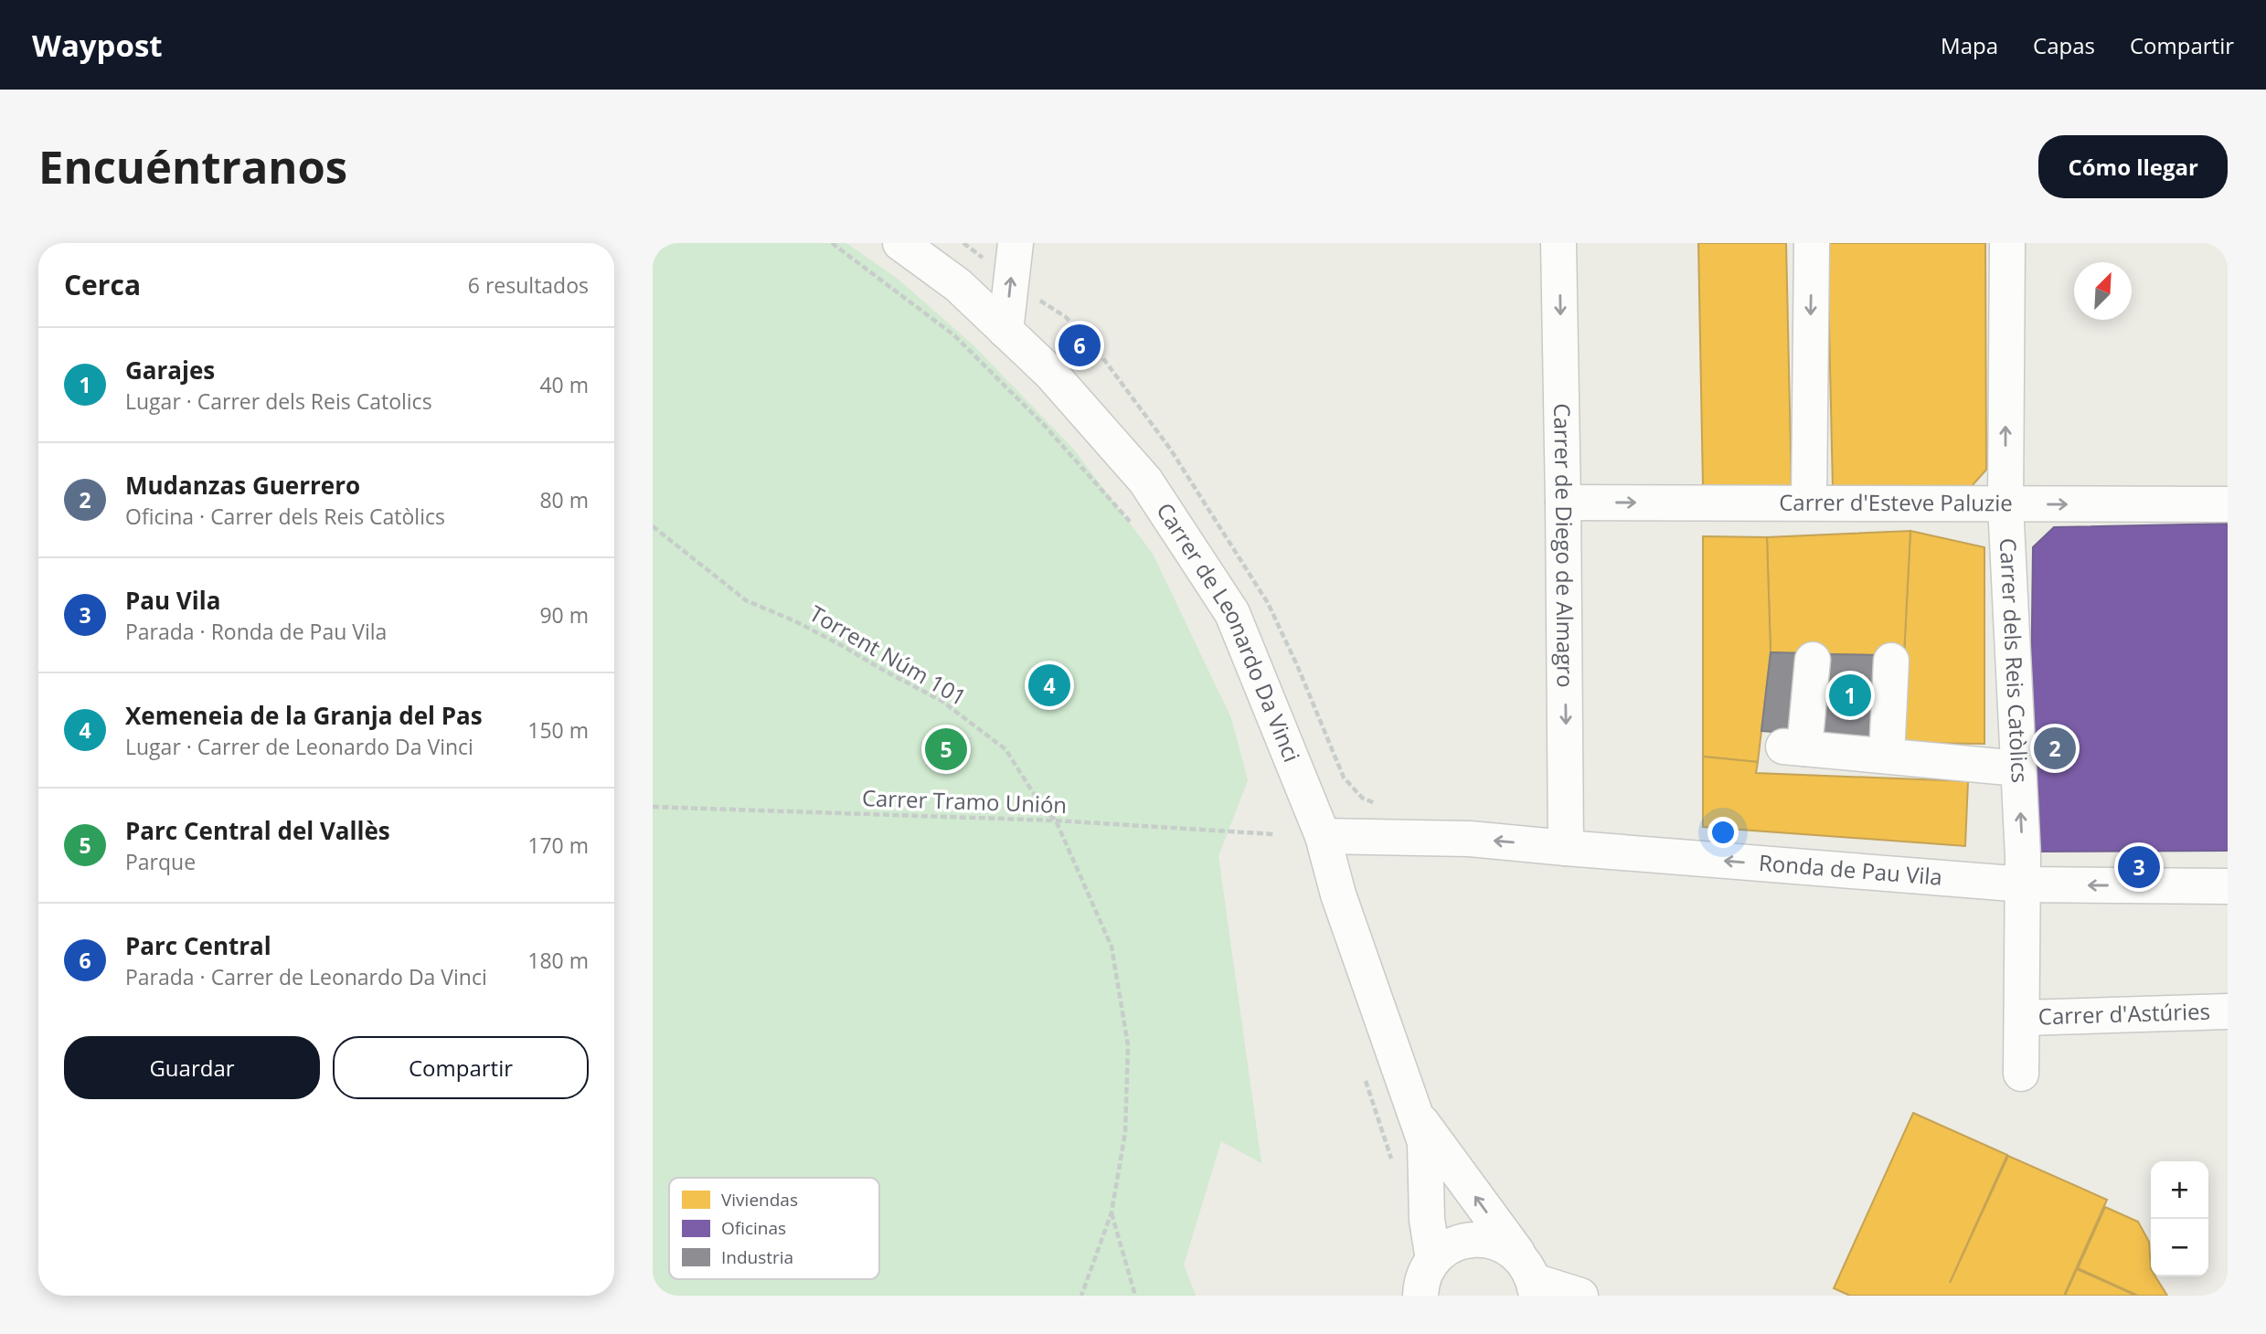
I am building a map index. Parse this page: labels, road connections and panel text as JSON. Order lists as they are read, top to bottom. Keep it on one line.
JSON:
{"streets":{"street":["Carrer d'Esteve Paluzie","Carrer de Diego de Almagro","Carrer de Leonardo Da Vinci","Carrer dels Reis Catòlics","Ronda de Pau Vila","Carrer d'Astúries"],"path":["Torrent Núm 101","Carrer Tramo Unión"]},"crossings":[["Carrer d'Esteve Paluzie","Carrer de Diego de Almagro"],["Carrer d'Esteve Paluzie","Carrer dels Reis Catòlics"],["Carrer de Diego de Almagro","Ronda de Pau Vila"],["Carrer de Leonardo Da Vinci","Ronda de Pau Vila"],["Torrent Núm 101","Carrer Tramo Unión"],["Carrer dels Reis Catòlics","Ronda de Pau Vila"],["Carrer dels Reis Catòlics","Carrer d'Astúries"]],"one_way":["Carrer d'Esteve Paluzie","Ronda de Pau Vila"],"legend":["Viviendas","Oficinas","Industria"],"north":"top right","page":{"header":"Waypost","nav":["Mapa","Capas","Compartir"],"buttons":["Cómo llegar",["Guardar","Compartir"]],"title":"Encuéntranos","heading":["Cerca","6 resultados"],"pins":["6","4","1","2","5","3"],"list":[{"mark":"1","name":"Garajes","note":"Lugar · Carrer dels Reis Catolics","value":"40 m"},{"mark":"2","name":"Mudanzas Guerrero","note":"Oficina · Carrer dels Reis Catòlics","value":"80 m"},{"mark":"3","name":"Pau Vila","note":"Parada · Ronda de Pau Vila","value":"90 m"},{"mark":"4","name":"Xemeneia de la Granja del Pas","note":"Lugar · Carrer de Leonardo Da Vinci","value":"150 m"},{"mark":"5","name":"Parc Central del Vallès","note":"Parque","value":"170 m"},{"mark":"6","name":"Parc Central","note":"Parada · Carrer de Leonardo Da Vinci","value":"180 m"}],"map_buttons":["+","−"]}}
